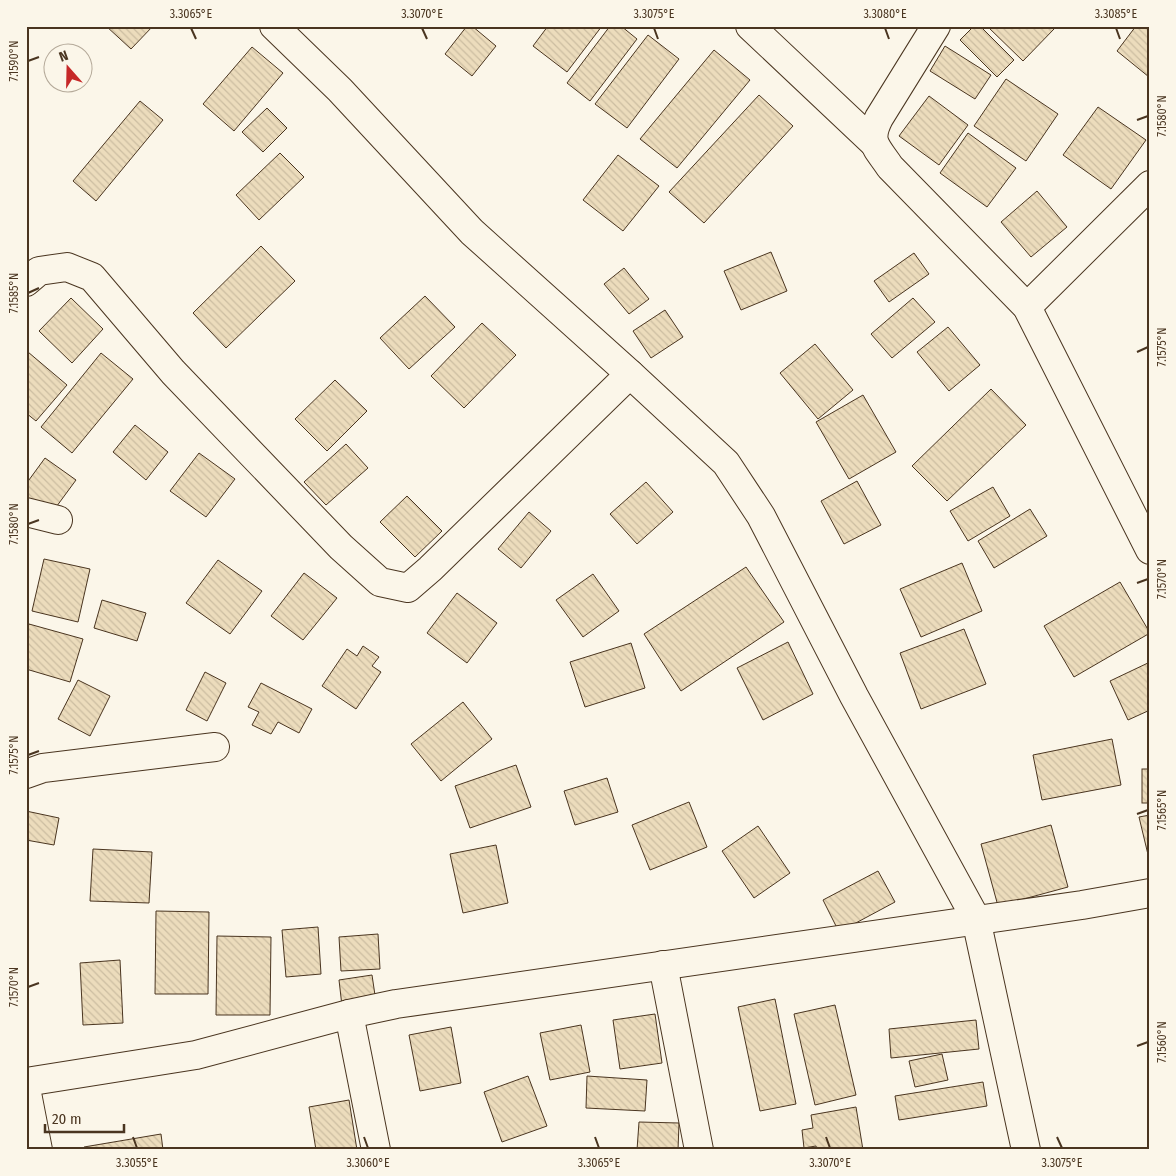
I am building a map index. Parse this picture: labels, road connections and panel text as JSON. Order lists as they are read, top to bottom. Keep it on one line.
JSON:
{"scale_bar":"20 m","north":"top","coordinates":["3.3065°E","3.3070°E","3.3075°E","3.3080°E","3.3085°E","7.1590°N","7.1580°N","7.1585°N","7.1575°N","7.1570°N","7.1565°N","7.1560°N","3.3055°E","3.3060°E"]}
